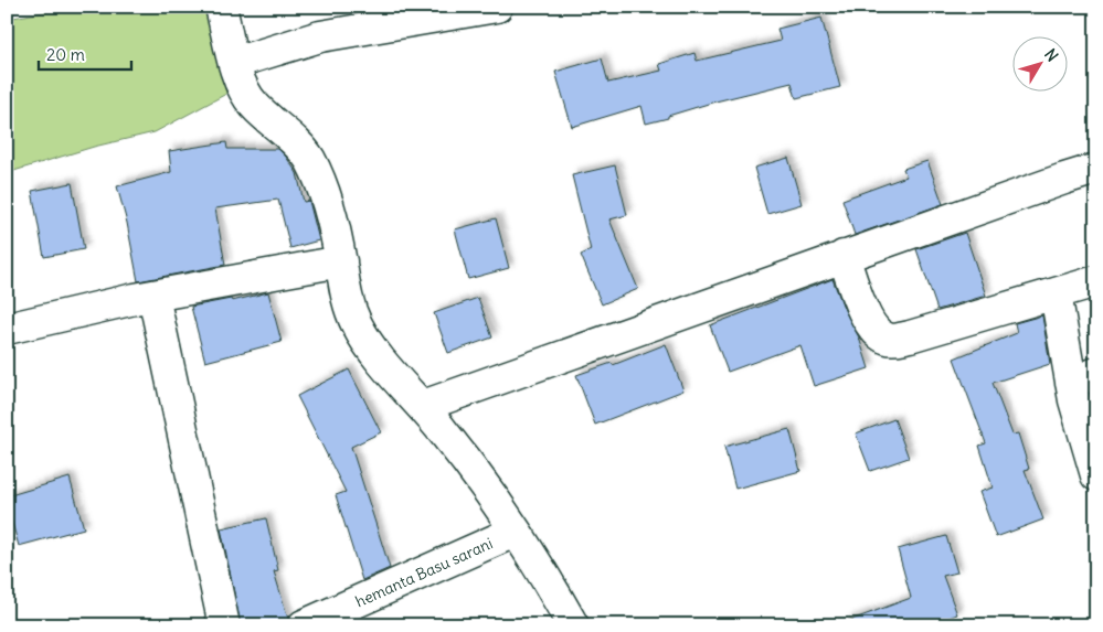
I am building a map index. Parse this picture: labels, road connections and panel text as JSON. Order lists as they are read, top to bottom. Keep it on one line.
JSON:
{"streets":{"street":["hemanta Basu sarani"]},"scale_bar":"20 m","north":"top right"}
